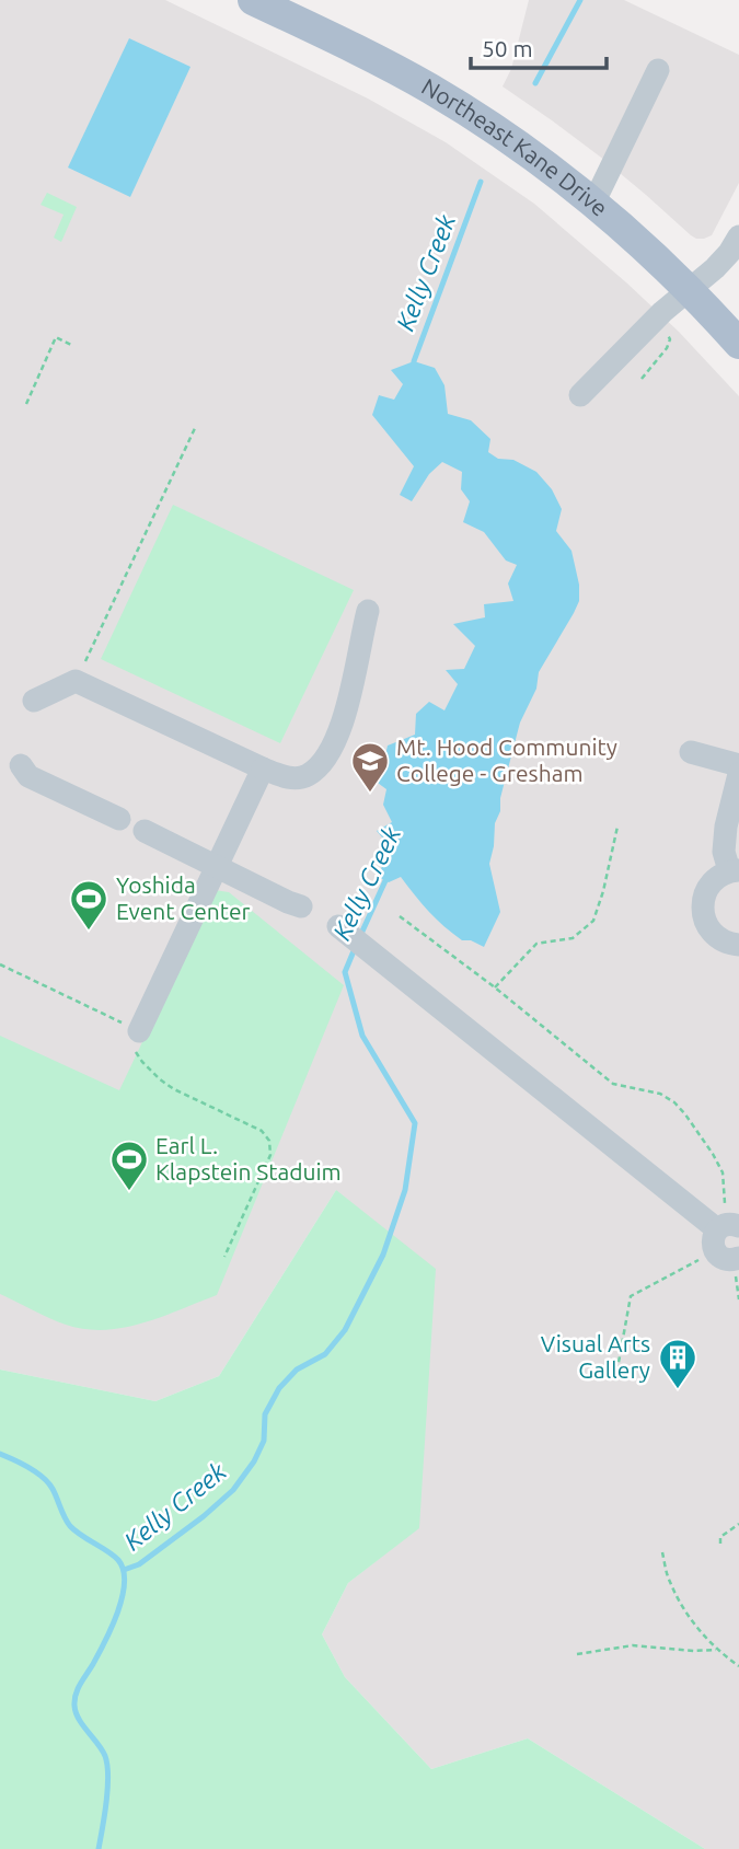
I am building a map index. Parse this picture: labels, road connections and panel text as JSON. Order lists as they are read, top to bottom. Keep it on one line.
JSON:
{"streets":{"main road":["Northeast Kane Drive"]},"water":["Kelly Creek"],"places":{"school or university":["Mt. Hood Community College - Gresham"],"sports":["Yoshida Event Center","Earl L. Klapstein Staduim"],"building":["Visual Arts Gallery"]},"scale_bar":"50 m"}
